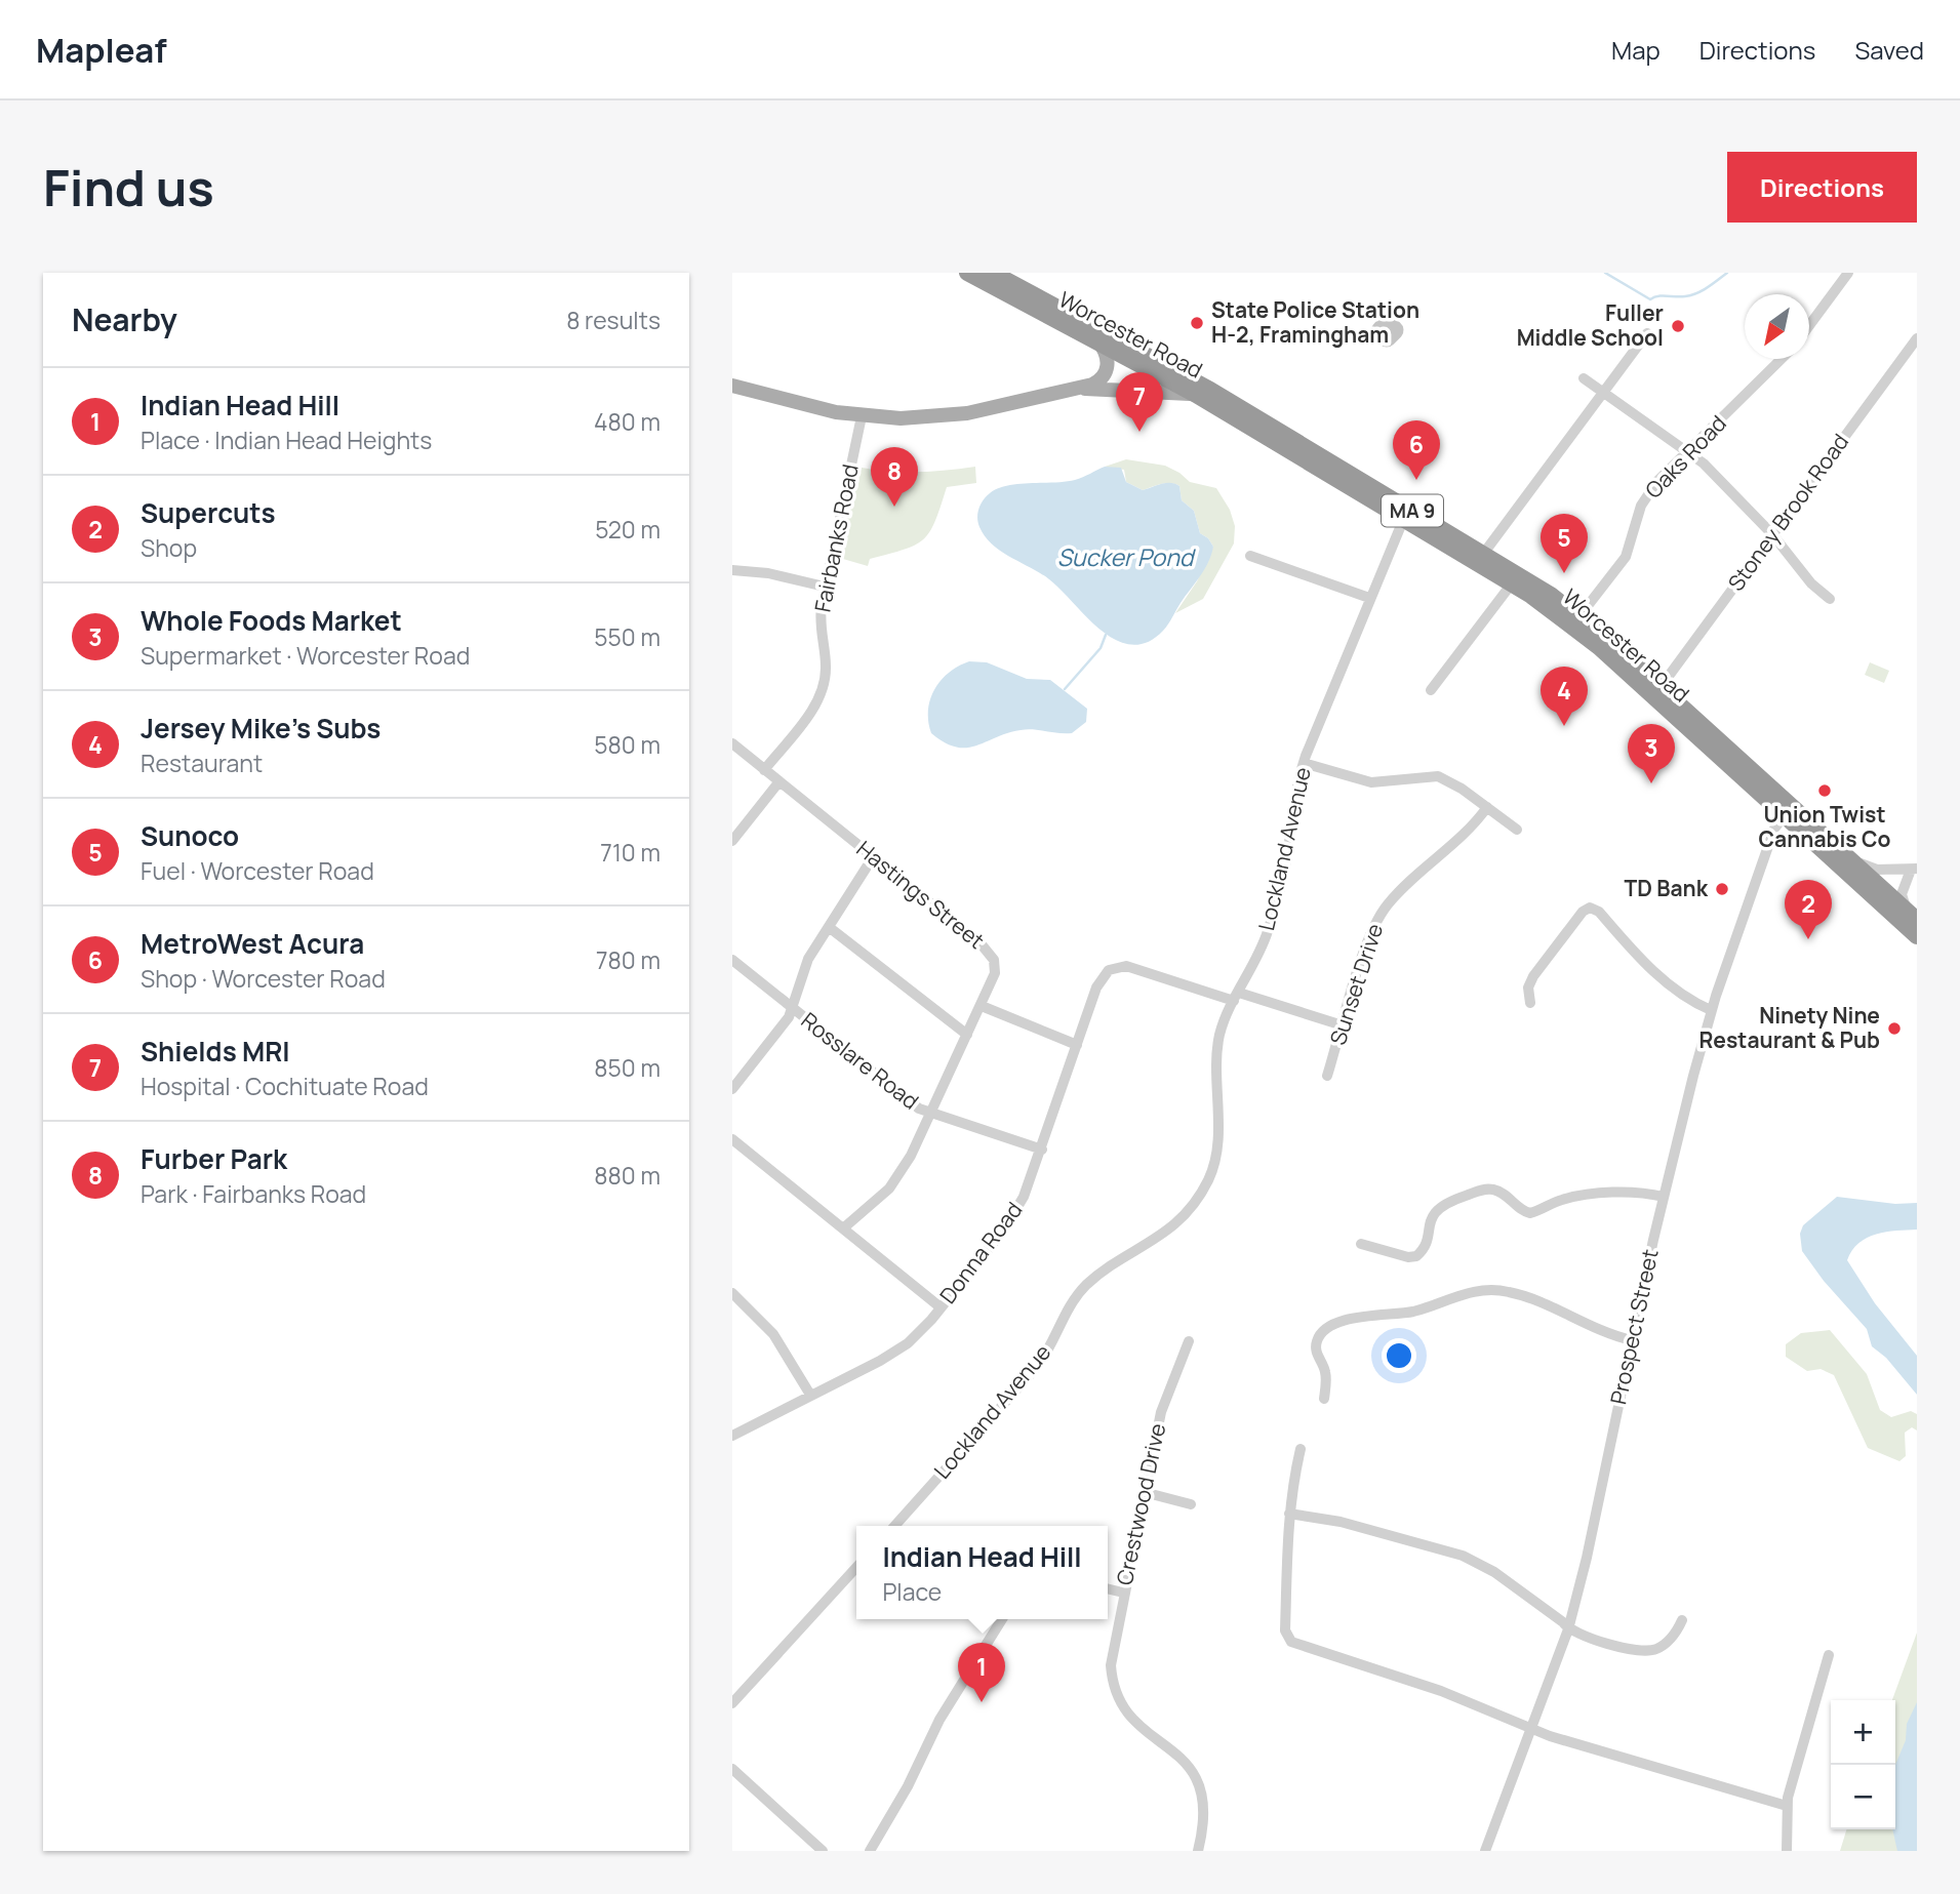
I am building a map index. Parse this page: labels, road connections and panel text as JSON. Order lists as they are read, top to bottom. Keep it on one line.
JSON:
{"streets":{"highway":["Worcester Road","MA 9"],"street":["Oaks Road","Stoney Brook Road","Fairbanks Road","Lockland Avenue","Hastings Street","Sunset Drive","Rosslare Road","Donna Road","Prospect Street","Crestwood Drive"]},"crossings":[["Worcester Road","Oaks Road"],["Worcester Road","Stoney Brook Road"],["Worcester Road","Lockland Avenue"],["Worcester Road","Prospect Street"],["Fairbanks Road","Hastings Street"],["Lockland Avenue","Donna Road"],["Hastings Street","Rosslare Road"],["Rosslare Road","Donna Road"]],"water":["Sucker Pond"],"places":["State Police Station H-2, Framingham","Fuller Middle School","Union Twist Cannabis Co","TD Bank","Ninety Nine Restaurant & Pub"],"north":"bottom left","page":{"header":"Mapleaf","nav":["Map","Directions","Saved"],"buttons":"Directions","title":"Find us","heading":["Nearby","8 results"],"list":[{"mark":"1","name":"Indian Head Hill","note":"Place · Indian Head Heights","value":"480 m"},{"mark":"2","name":"Supercuts","note":"Shop","value":"520 m"},{"mark":"3","name":"Whole Foods Market","note":"Supermarket · Worcester Road","value":"550 m"},{"mark":"4","name":"Jersey Mike's Subs","note":"Restaurant","value":"580 m"},{"mark":"5","name":"Sunoco","note":"Fuel · Worcester Road","value":"710 m"},{"mark":"6","name":"MetroWest Acura","note":"Shop · Worcester Road","value":"780 m"},{"mark":"7","name":"Shields MRI","note":"Hospital · Cochituate Road","value":"850 m"},{"mark":"8","name":"Furber Park","note":"Park · Fairbanks Road","value":"880 m"}],"pins":["7","6","8","5","4","3","2","1"],"popup":["Indian Head Hill","Place"],"map_buttons":["+","−"]}}
